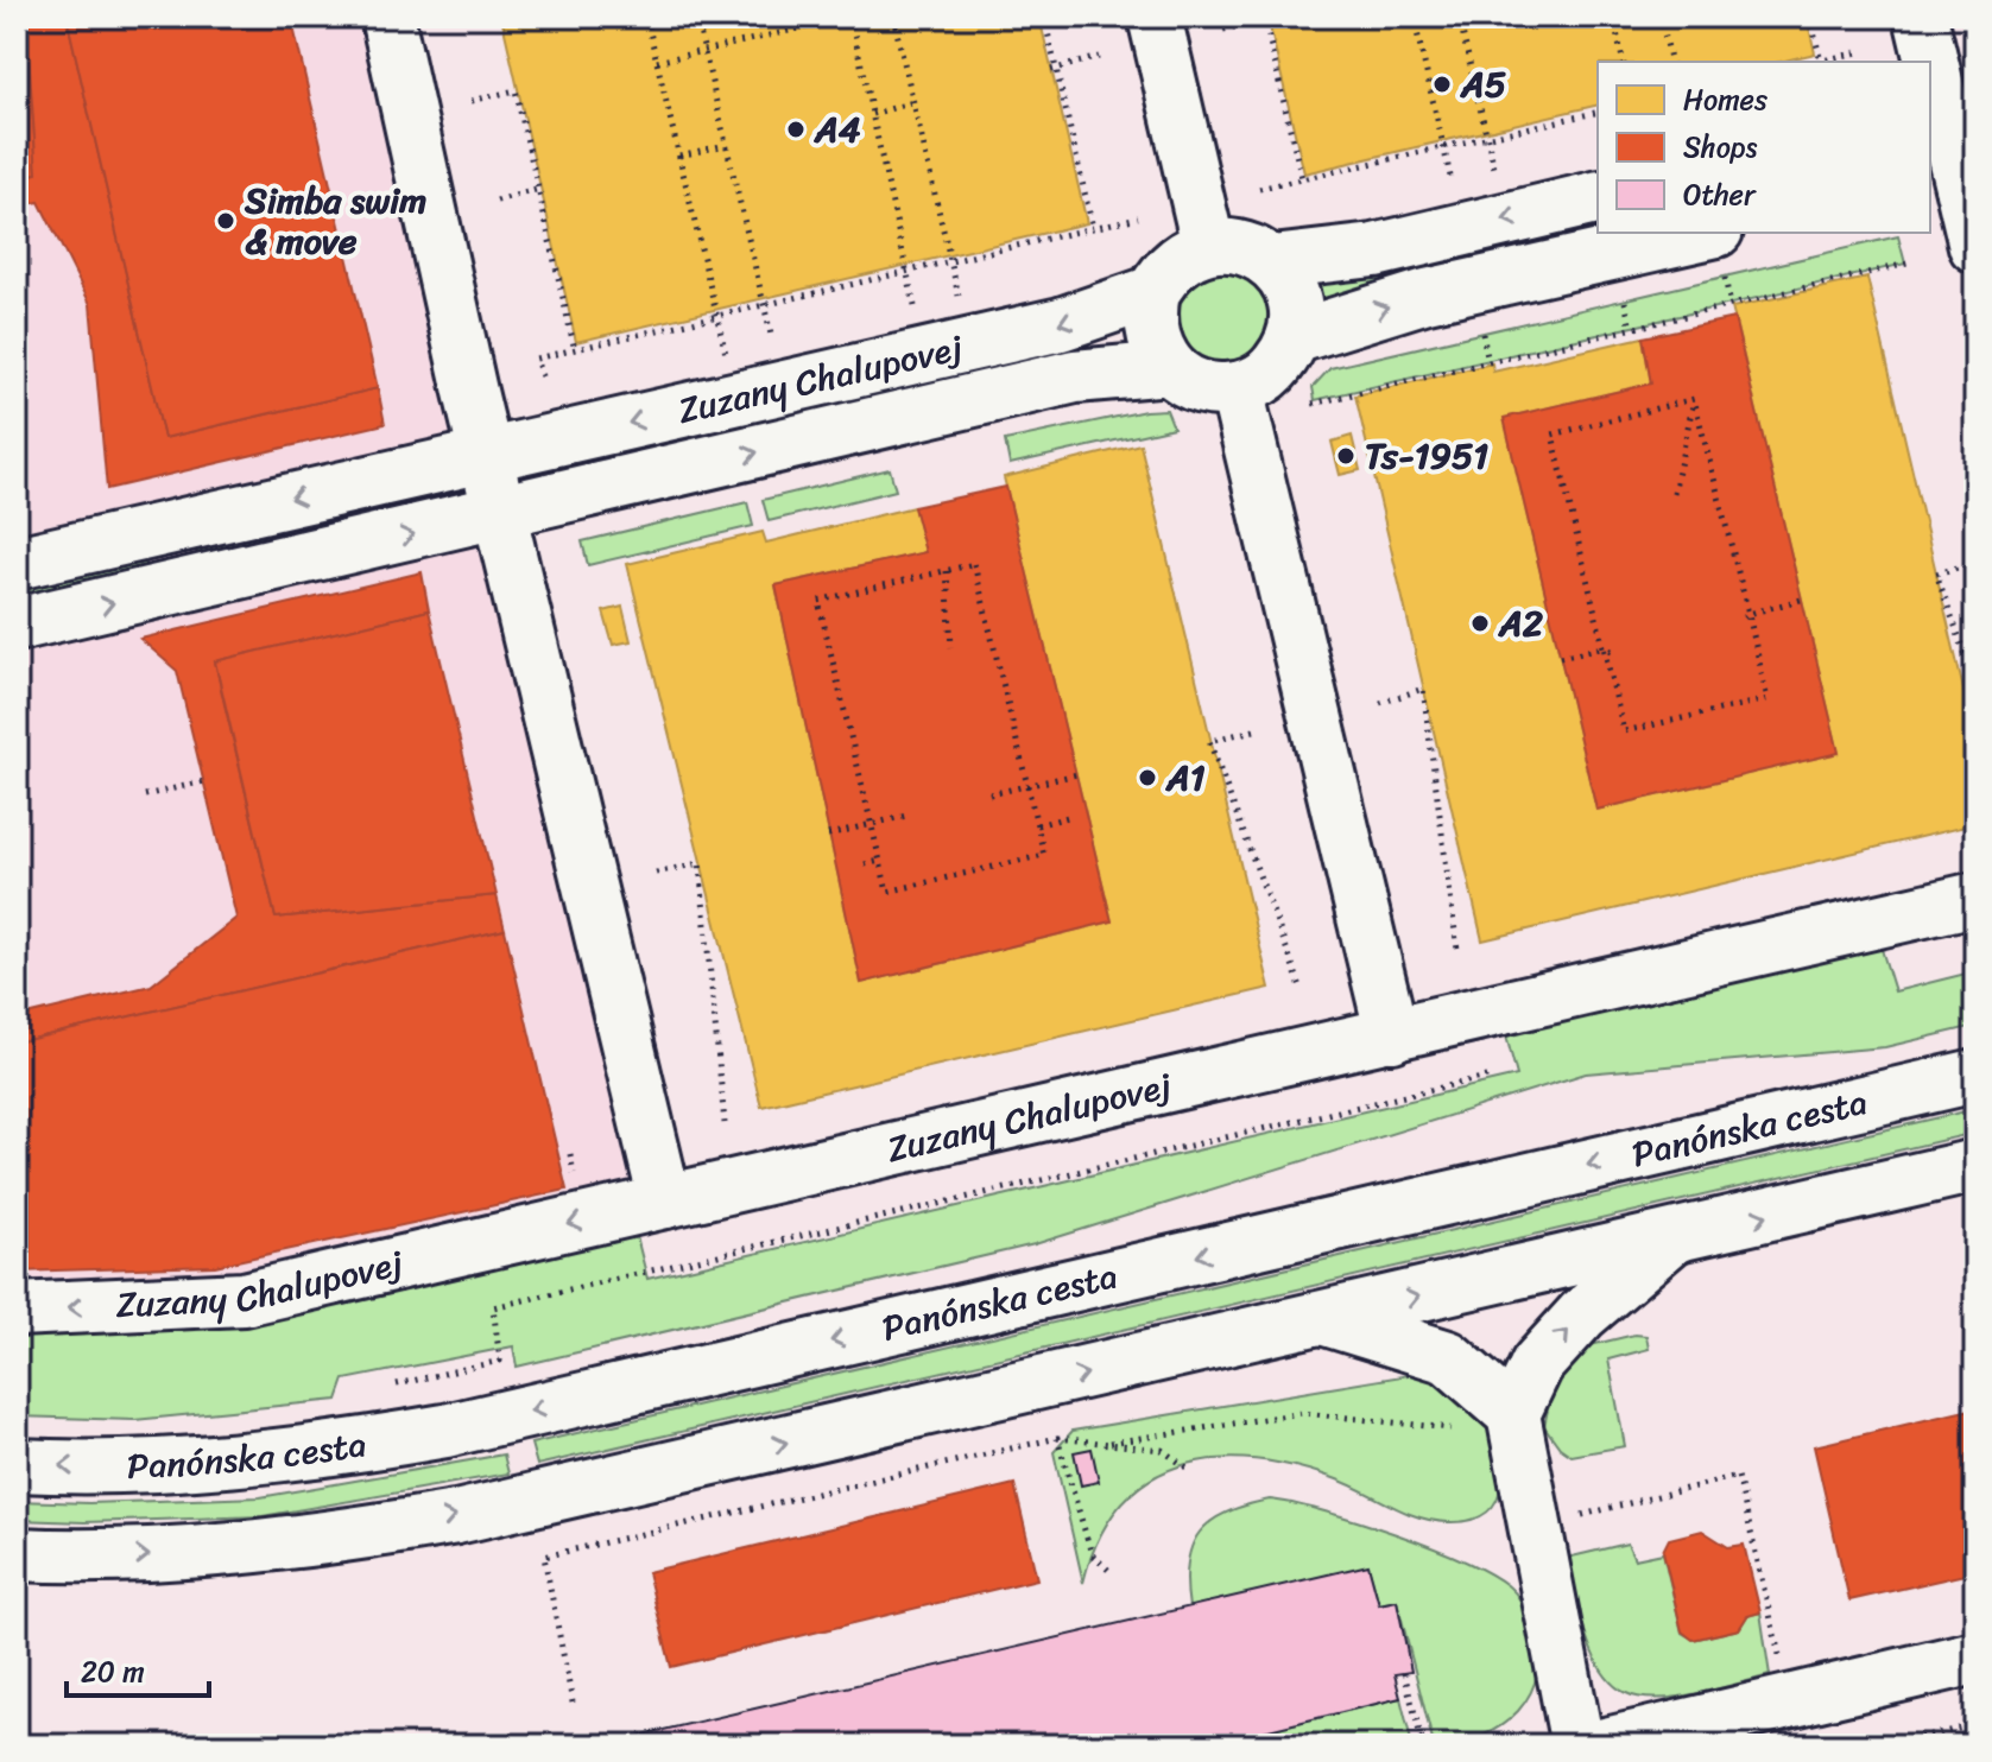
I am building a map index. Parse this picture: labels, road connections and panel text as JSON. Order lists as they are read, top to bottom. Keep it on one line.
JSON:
{"streets":{"street":["Zuzany Chalupovej","Panónska cesta"]},"places":["A5","A4","Simba swim & move","Ts-1951","A2","A1"],"legend":["Homes","Shops","Other"],"scale_bar":"20 m"}
